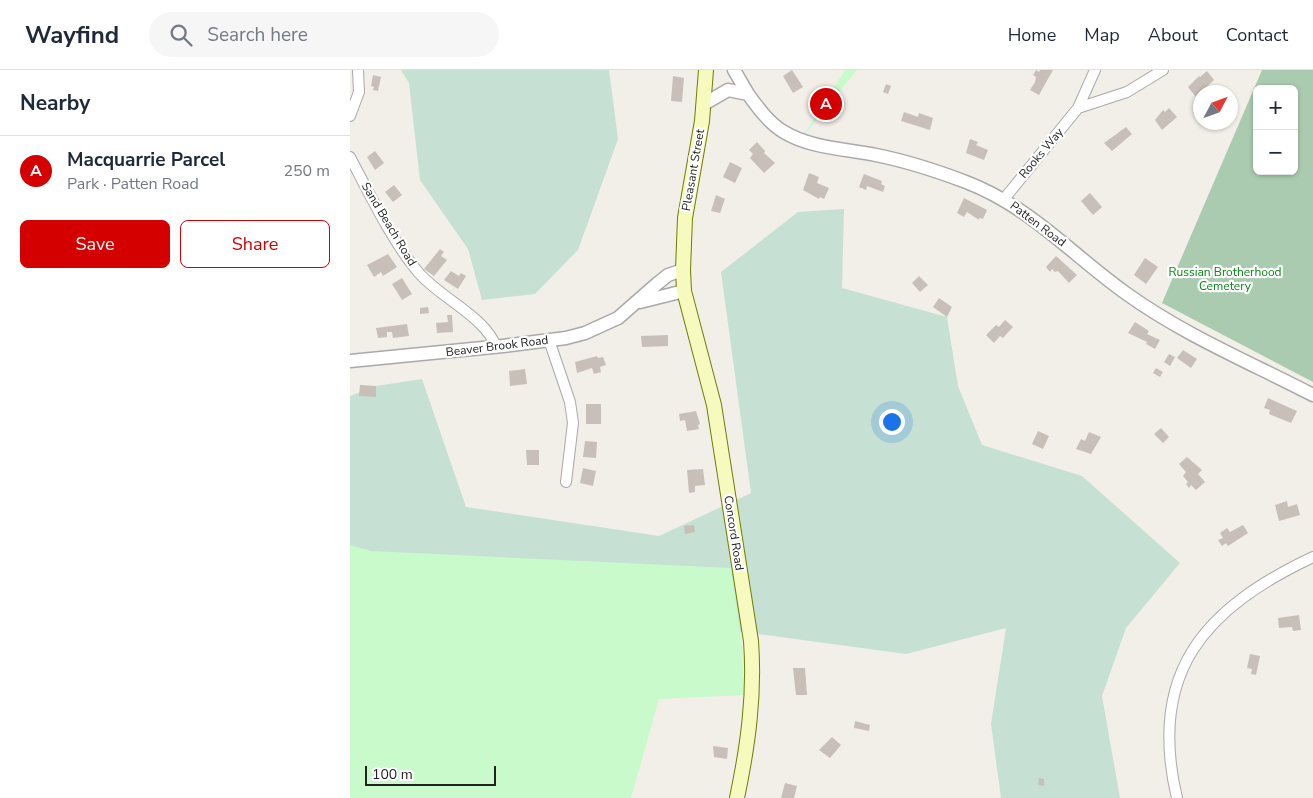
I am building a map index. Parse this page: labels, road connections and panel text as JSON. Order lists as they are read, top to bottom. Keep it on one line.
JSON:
{"streets":{"main road":["Pleasant Street","Concord Road"],"street":["Rooks Way","Sand Beach Road","Patten Road","Beaver Brook Road"]},"crossings":[["Rooks Way","Patten Road"],["Pleasant Street","Beaver Brook Road"],["Pleasant Street","Concord Road"],["Sand Beach Road","Beaver Brook Road"],["Beaver Brook Road","Concord Road"]],"parks":["Russian Brotherhood Cemetery"],"scale_bar":"100 m","north":"top right","page":{"header":"Wayfind","search":"Search here","nav":["Home","Map","About","Contact"],"heading":"Nearby","map_buttons":["+","−"],"pins":"A","list":[{"mark":"A","name":"Macquarrie Parcel","note":"Park · Patten Road","value":"250 m"}],"buttons":["Save","Share"],"scale":"100 m"}}
